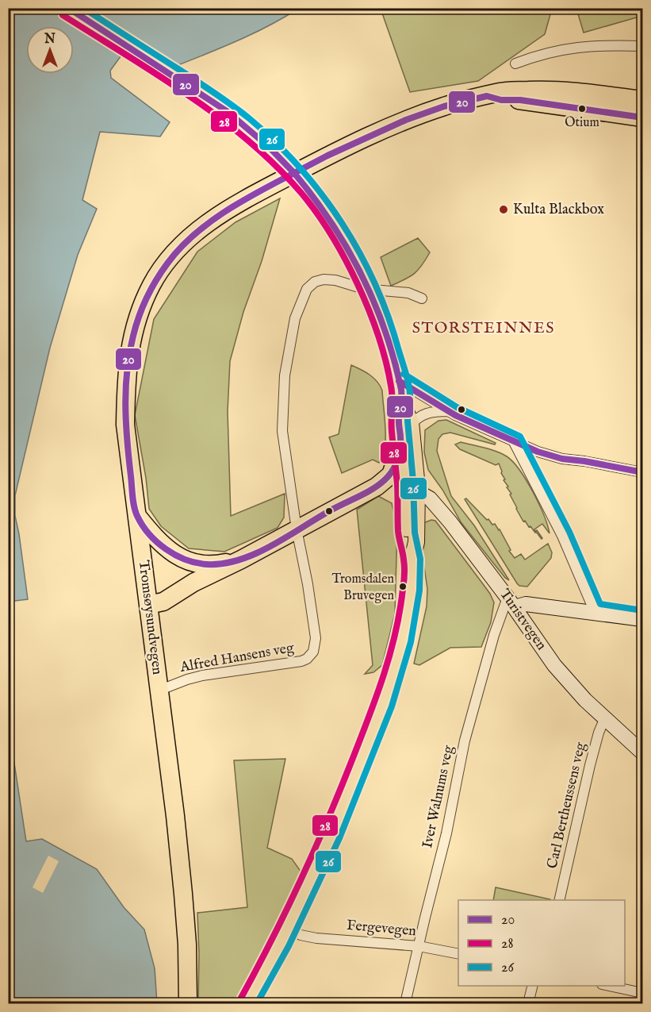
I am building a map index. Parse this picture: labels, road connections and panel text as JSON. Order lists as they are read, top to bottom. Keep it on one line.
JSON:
{"streets":{"highway":["Tromsøysundvegen"],"street":["Turistvegen","Alfred Hansens veg","Iver Walnums veg","Carl Bertheussens veg","Fergevegen"]},"crossings":[["Tromsøysundvegen","Alfred Hansens veg"],["Turistvegen","Iver Walnums veg"],["Turistvegen","Carl Bertheussens veg"],["Iver Walnums veg","Fergevegen"]],"districts":["STORSTEINNES"],"places":["Otium","Kulta Blackbox","Tromsdalen Bruvegen"],"lines":["transit line 20","transit line 26","transit line 28"],"legend":["20","28","26"],"north":"top"}
